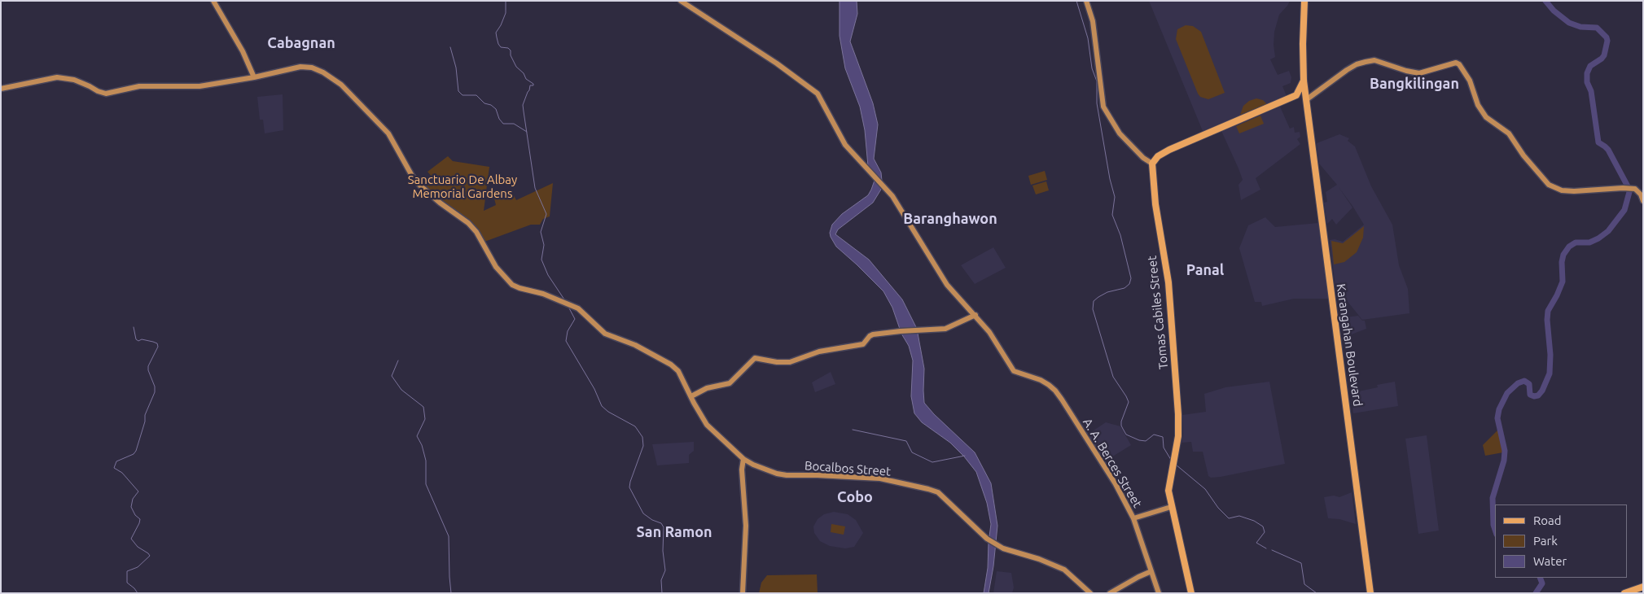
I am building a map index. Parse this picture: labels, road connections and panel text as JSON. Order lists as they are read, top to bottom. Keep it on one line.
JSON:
{"streets":{"main road":["Tomas Cabiles Street","Karangahan Boulevard"],"street":["A. A. Berces Street","Bocalbos Street"]},"districts":["Cabagnan","Bangkilingan","Baranghawon","Panal","Cobo","San Ramon"],"parks":["Sanctuario De Albay Memorial Gardens"],"legend":["Road","Park","Water"]}
